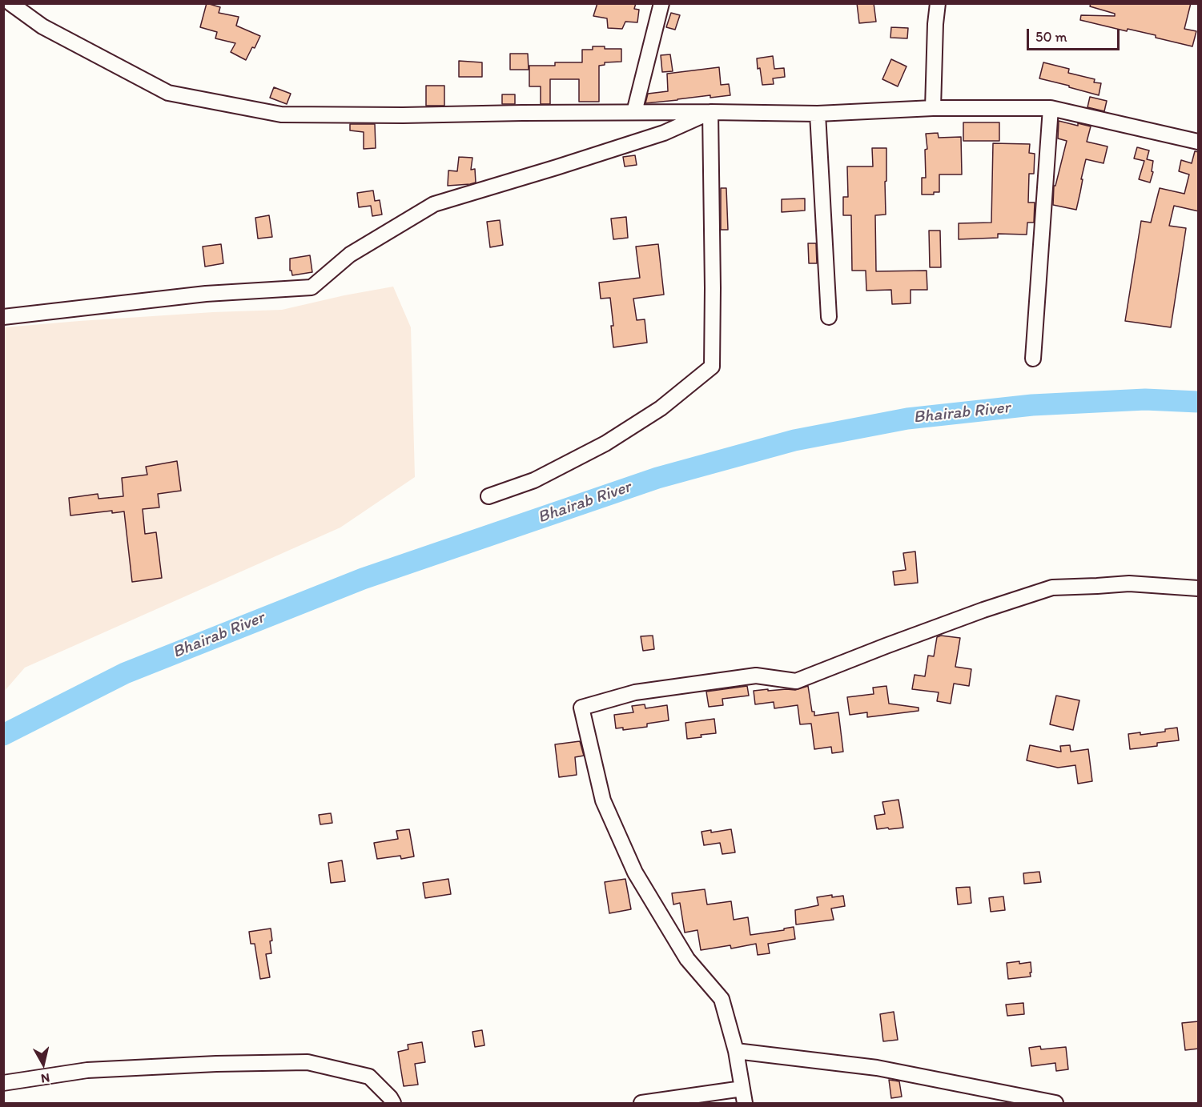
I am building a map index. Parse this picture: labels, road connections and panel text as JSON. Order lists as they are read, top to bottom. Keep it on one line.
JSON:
{"water":["Bhairab River"],"scale_bar":"50 m","north":"bottom"}
